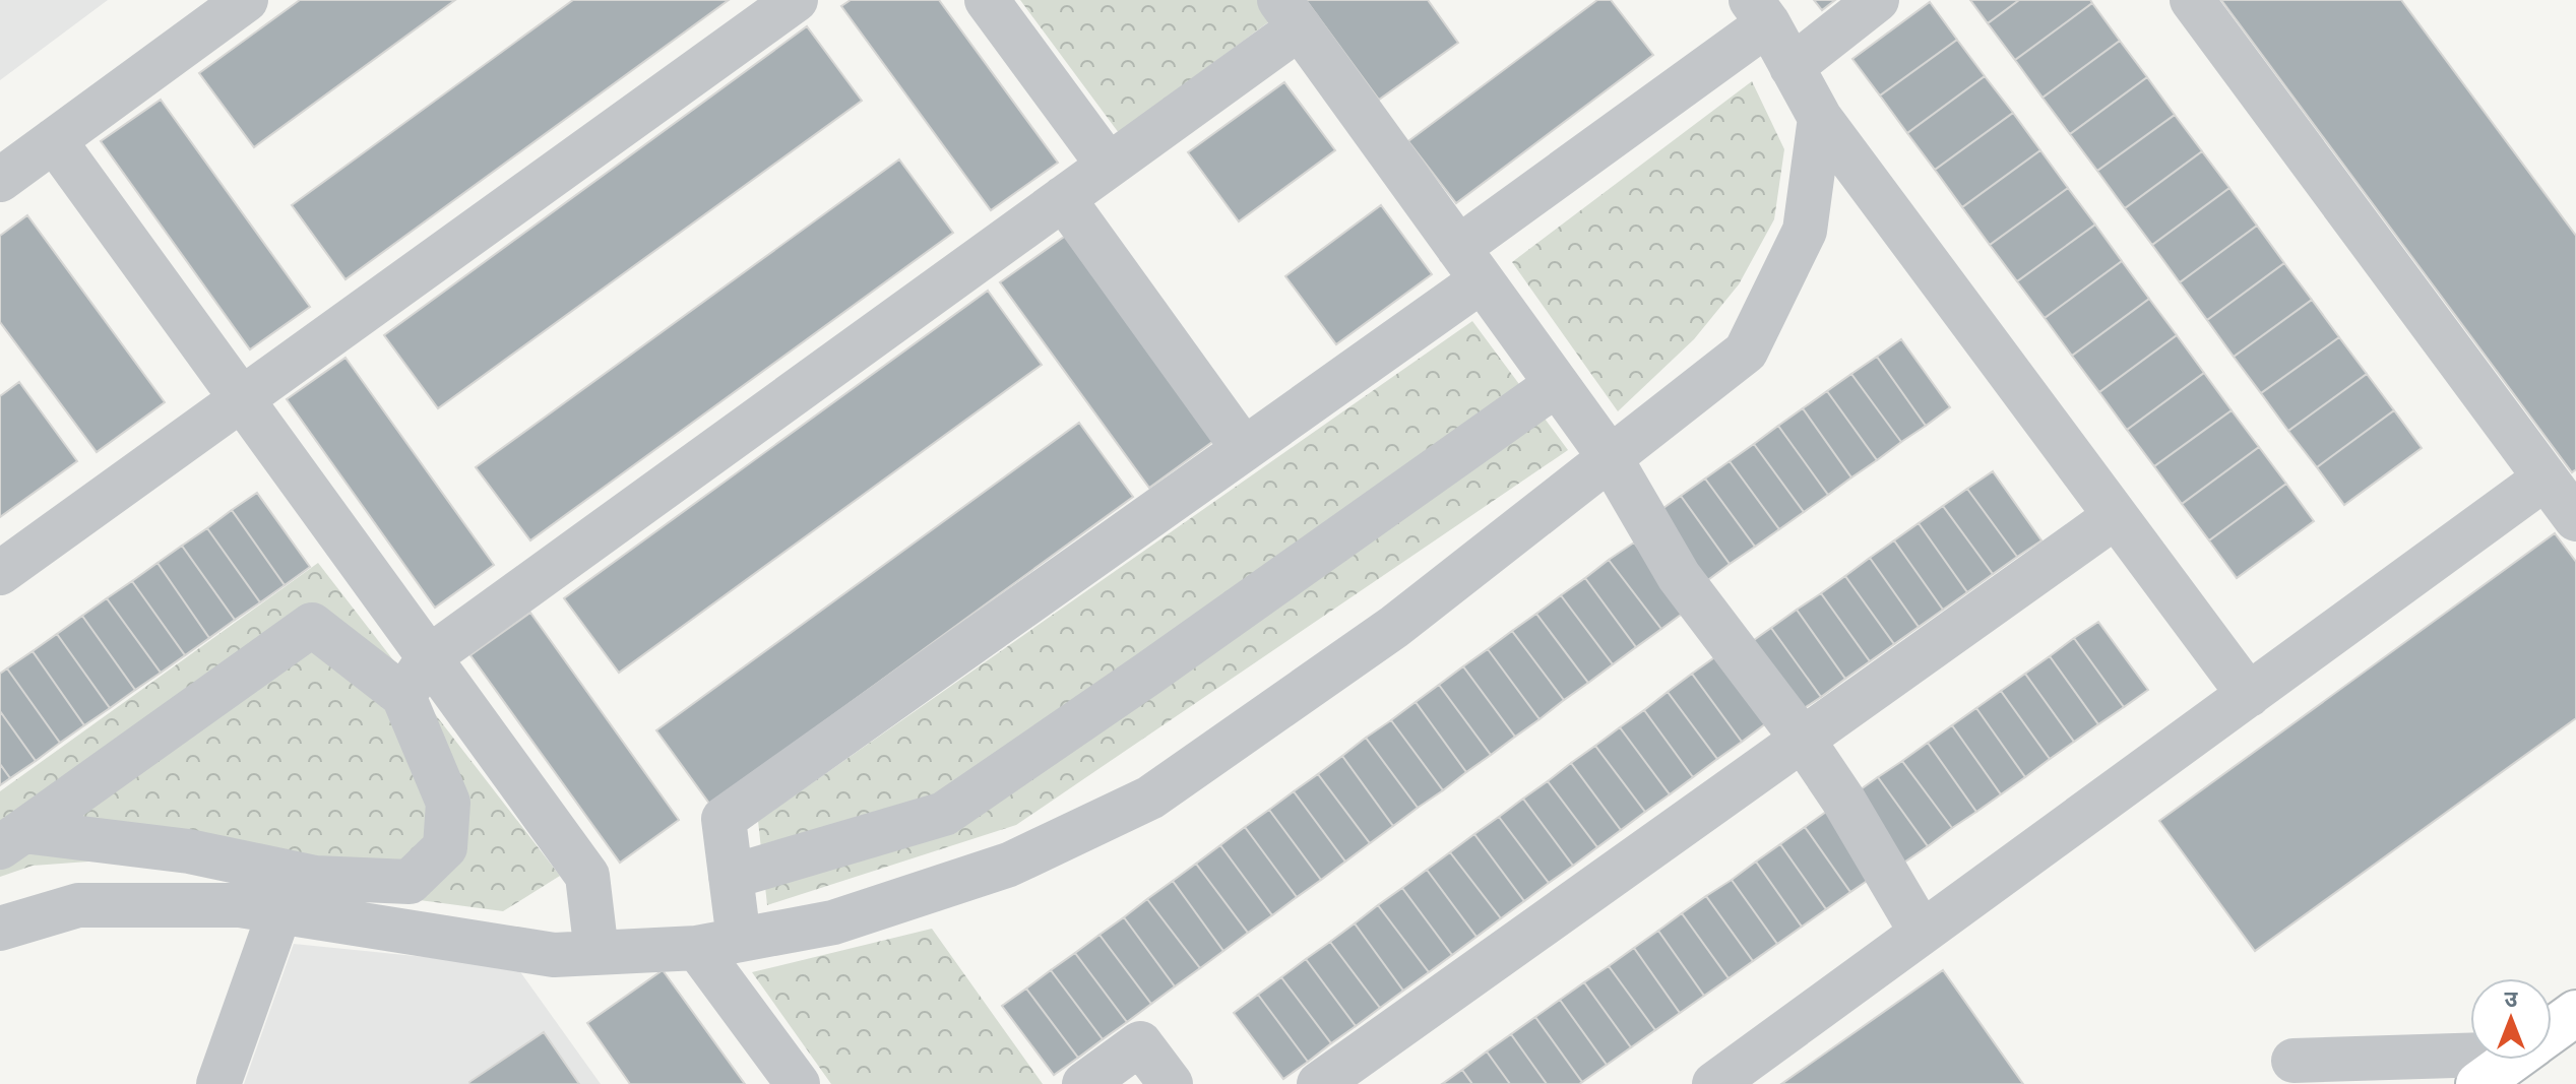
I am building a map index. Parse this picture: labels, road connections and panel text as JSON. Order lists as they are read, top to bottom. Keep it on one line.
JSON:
{"north":"top"}
